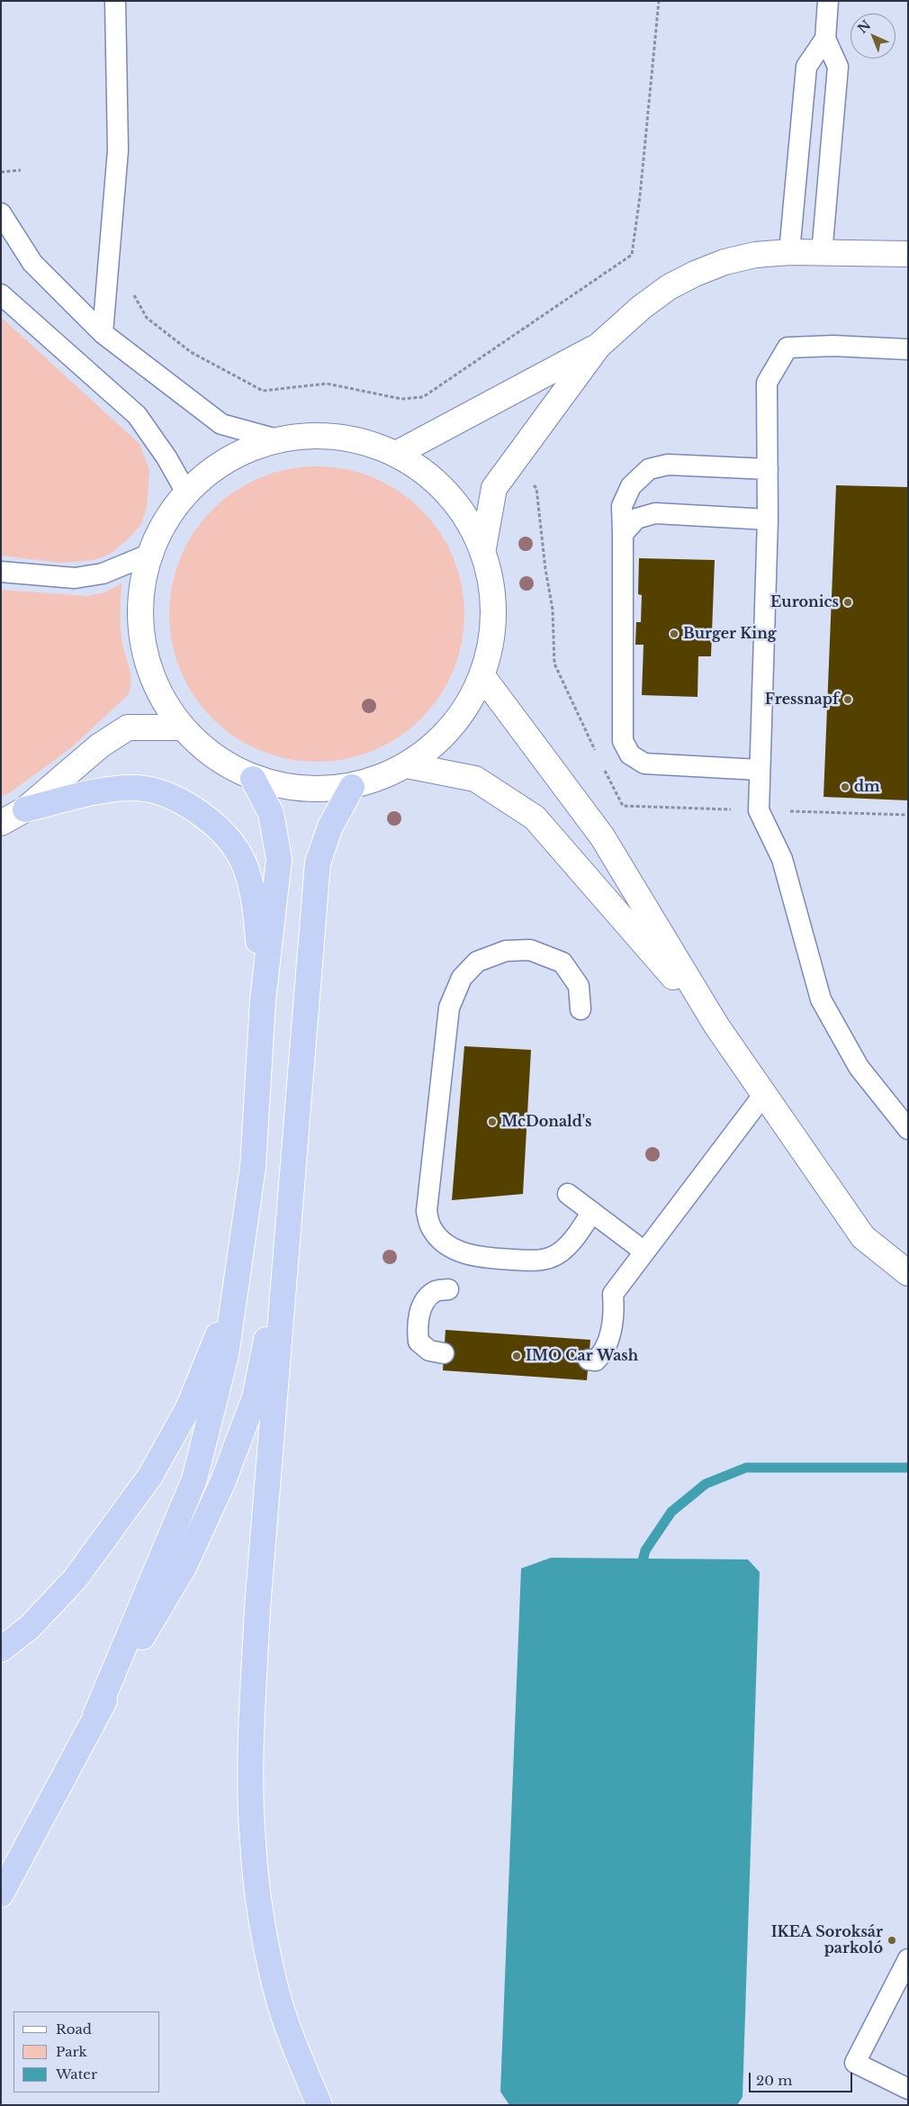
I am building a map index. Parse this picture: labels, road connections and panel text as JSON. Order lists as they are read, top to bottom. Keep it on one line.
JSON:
{"places":["Euronics","Burger King","Fressnapf","dm","McDonald's","IMO Car Wash","IKEA Soroksár parkoló"],"legend":["Road","Park","Water"],"scale_bar":"20 m","north":"top left"}
